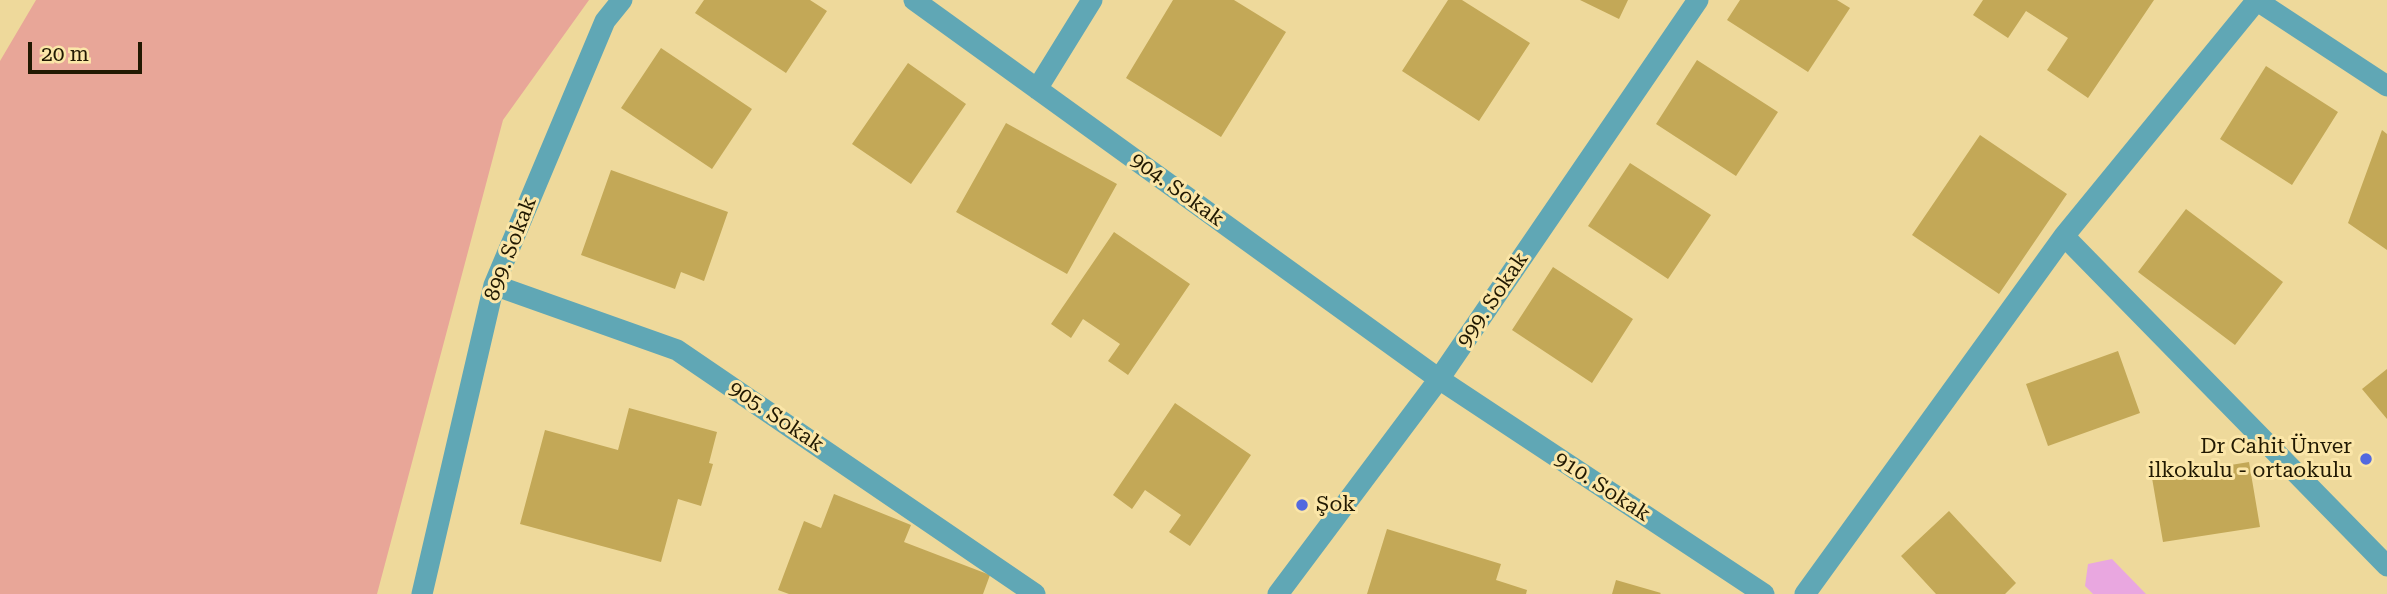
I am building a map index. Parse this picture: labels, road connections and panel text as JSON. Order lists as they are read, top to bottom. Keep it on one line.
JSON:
{"streets":{"street":["904. Sokak","899. Sokak","999. Sokak","905. Sokak","910. Sokak"]},"crossings":[["904. Sokak","999. Sokak"],["904. Sokak","910. Sokak"],["899. Sokak","905. Sokak"],["999. Sokak","910. Sokak"]],"places":["Dr Cahit Ünver ilkokulu - ortaokulu","Şok"],"scale_bar":"20 m"}
